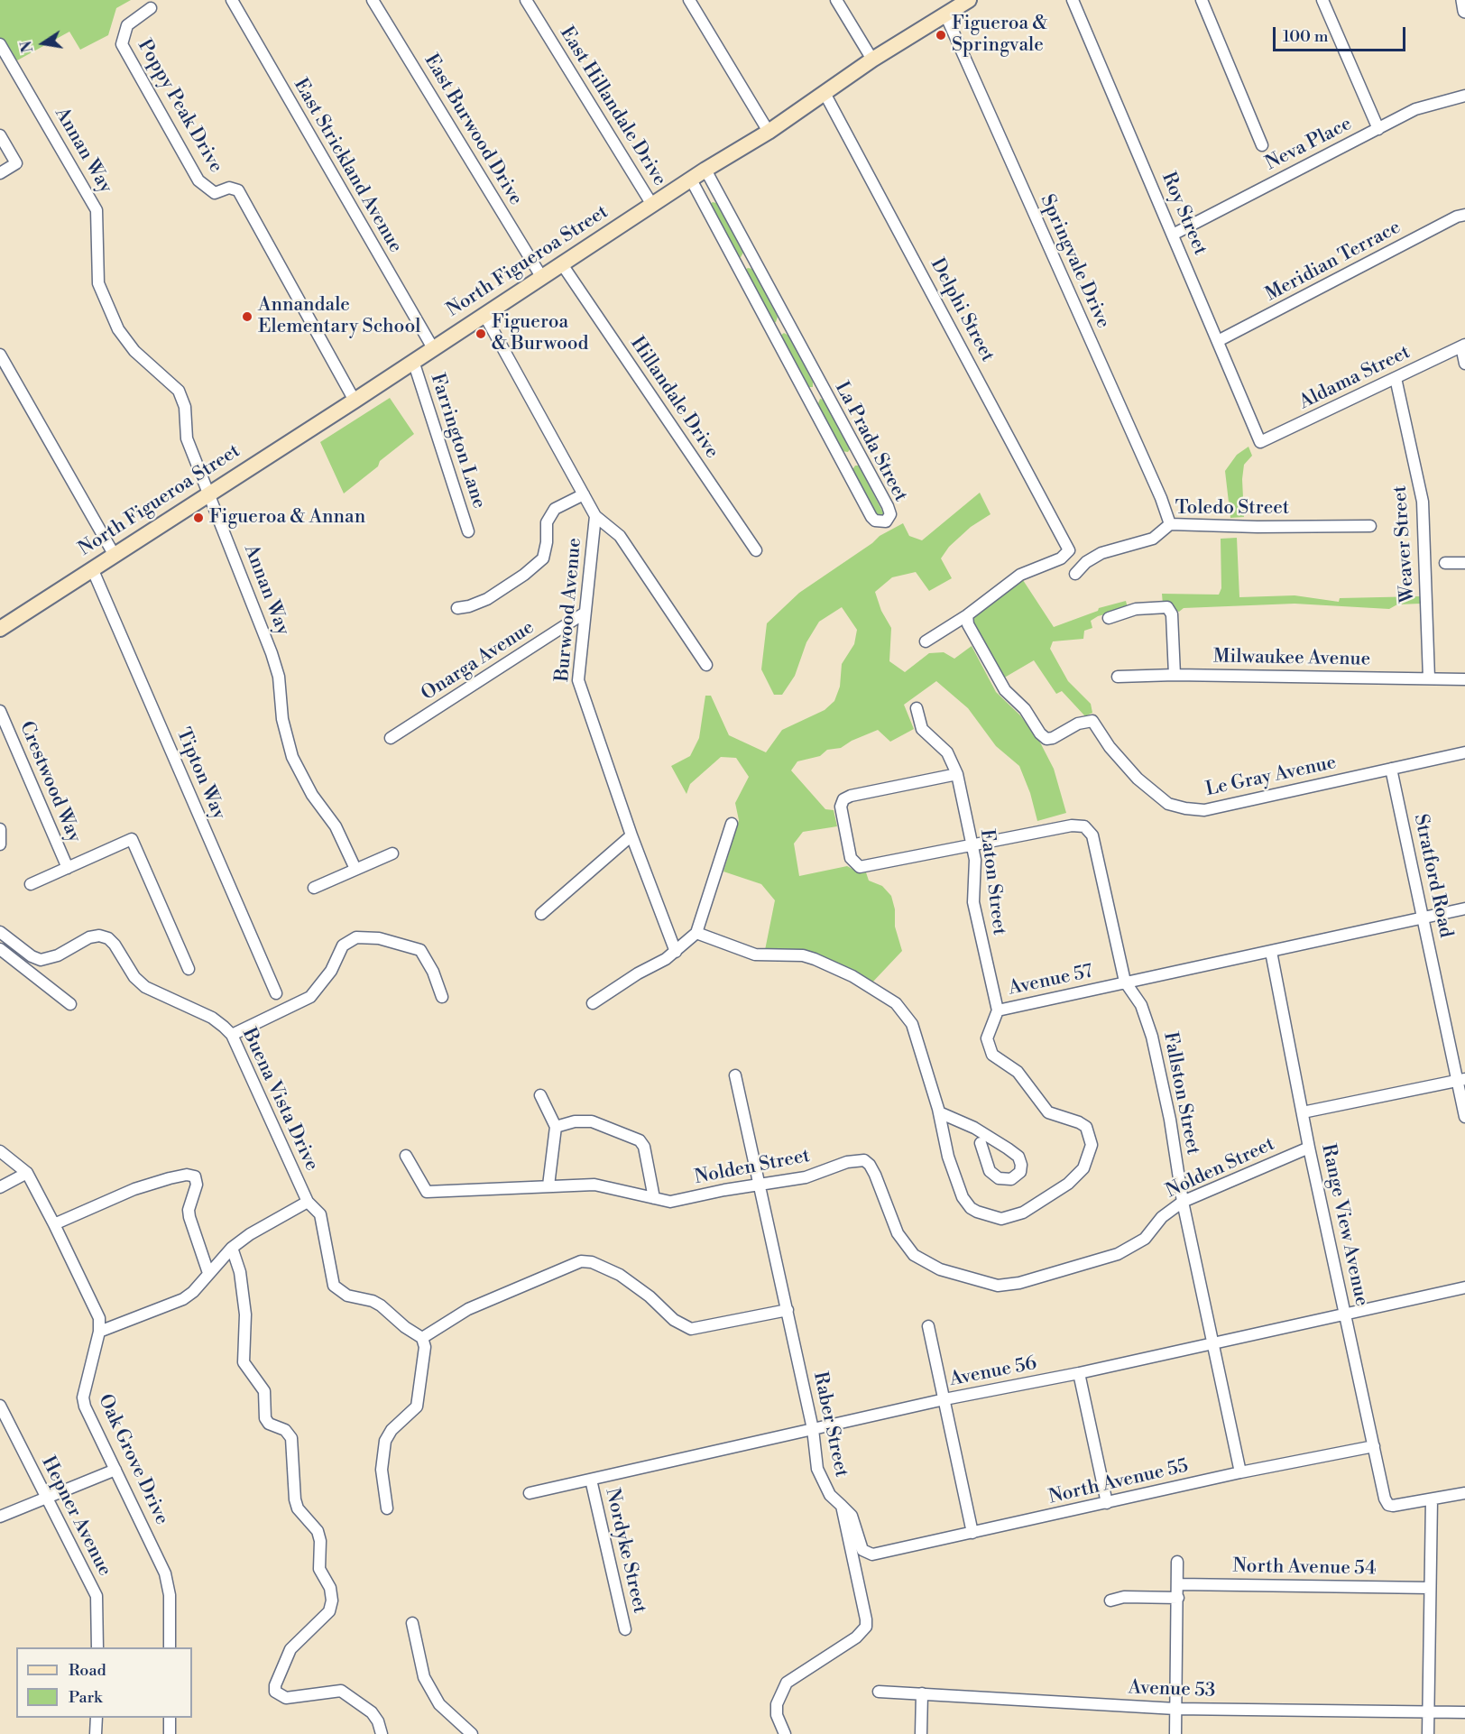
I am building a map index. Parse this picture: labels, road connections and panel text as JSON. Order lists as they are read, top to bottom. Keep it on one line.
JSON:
{"streets":{"main road":["North Figueroa Street"],"street":["Poppy Peak Drive","East Hillandale Drive","East Burwood Drive","Neva Place","Annan Way","East Strickland Avenue","Roy Street","Springvale Drive","Meridian Terrace","Delphi Street","Aldama Street","Hillandale Drive","Farrington Lane","La Prada Street","Toledo Street","Weaver Street","Burwood Avenue","Milwaukee Avenue","Onarga Avenue","Tipton Way","Le Gray Avenue","Crestwood Way","Stratford Road","Eaton Street","Avenue 57","Fallston Street","Buena Vista Drive","Nolden Street","Range View Avenue","Avenue 56","Raber Street","Oak Grove Drive","North Avenue 55","Hepner Avenue","Nordyke Street","North Avenue 54","Avenue 53"]},"crossings":[["Poppy Peak Drive","North Figueroa Street"],["East Hillandale Drive","North Figueroa Street"],["East Burwood Drive","North Figueroa Street"],["Neva Place","Roy Street"],["Annan Way","North Figueroa Street"],["East Strickland Avenue","North Figueroa Street"],["Roy Street","Meridian Terrace"],["Roy Street","Aldama Street"],["North Figueroa Street","Springvale Drive"],["North Figueroa Street","Delphi Street"],["North Figueroa Street","Hillandale Drive"],["North Figueroa Street","Farrington Lane"],["North Figueroa Street","La Prada Street"],["North Figueroa Street","Burwood Avenue"],["North Figueroa Street","Tipton Way"],["Springvale Drive","Toledo Street"],["Delphi Street","Le Gray Avenue"],["Aldama Street","Weaver Street"],["Weaver Street","Milwaukee Avenue"],["Burwood Avenue","Onarga Avenue"],["Le Gray Avenue","Stratford Road"],["Stratford Road","Avenue 57"],["Eaton Street","Avenue 57"],["Eaton Street","Fallston Street"],["Avenue 57","Fallston Street"],["Avenue 57","Range View Avenue"],["Fallston Street","Nolden Street"],["Fallston Street","Avenue 56"],["Fallston Street","North Avenue 55"],["Nolden Street","Range View Avenue"],["Nolden Street","Raber Street"],["Range View Avenue","Avenue 56"],["Range View Avenue","North Avenue 55"],["Avenue 56","Raber Street"],["Avenue 56","Nordyke Street"],["Raber Street","North Avenue 55"]],"places":["Figueroa & Springvale","Annandale Elementary School","Figueroa & Burwood","Figueroa & Annan"],"legend":["Road","Park"],"scale_bar":"100 m","north":"left"}
